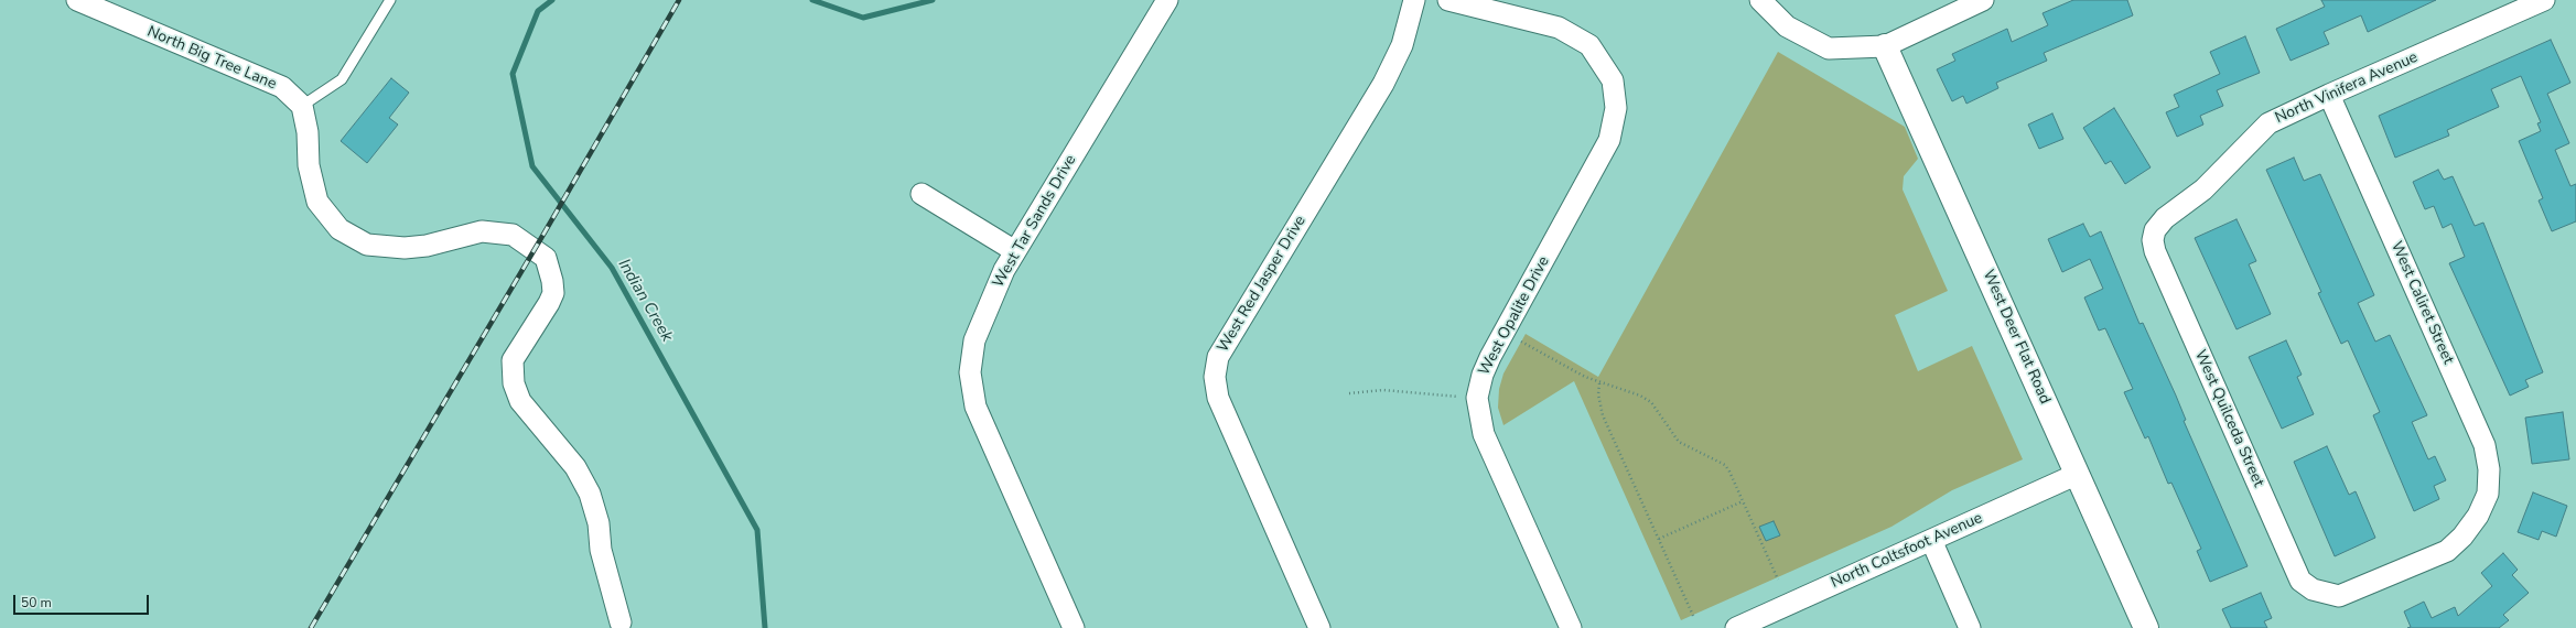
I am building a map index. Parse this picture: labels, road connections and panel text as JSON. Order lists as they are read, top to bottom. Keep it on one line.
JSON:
{"streets":{"street":["North Big Tree Lane","North Vinifera Avenue","West Tar Sands Drive","West Red Jasper Drive","West Caliret Street","West Opalite Drive","West Deer Flat Road","West Quilceda Street","North Coltsfoot Avenue"]},"crossings":[["North Vinifera Avenue","West Caliret Street"],["North Vinifera Avenue","West Quilceda Street"],["West Caliret Street","West Quilceda Street"],["West Deer Flat Road","North Coltsfoot Avenue"]],"water":["Indian Creek"],"scale_bar":"50 m"}
